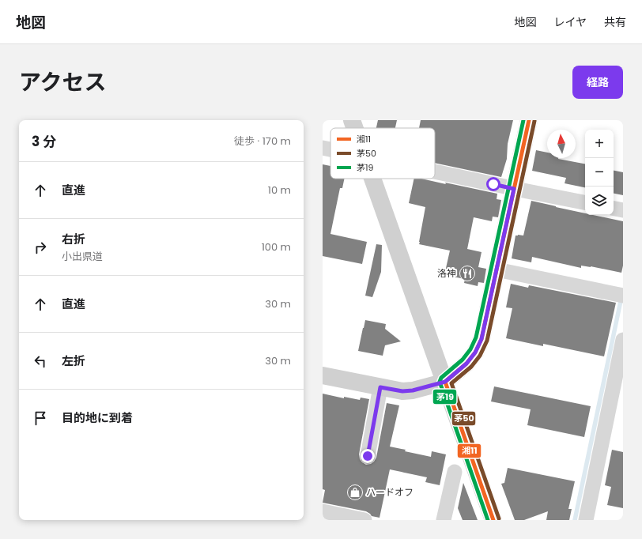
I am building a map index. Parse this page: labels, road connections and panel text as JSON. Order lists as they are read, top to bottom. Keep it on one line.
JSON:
{"places":{"restaurant":["洛神"],"shop":["ハードオフ"]},"lines":["transit line 湘11","transit line 茅19","transit line 茅50"],"legend":["湘11","茅50","茅19"],"north":"top","page":{"header":"地図","nav":["地図","レイヤ","共有"],"title":"アクセス","buttons":"経路","heading":["3 分","徒歩 · 170 m"],"map_buttons":["+","−"],"list":[["直進","10 m"],["右折","小出県道","100 m"],["直進","30 m"],["左折","30 m"],"目的地に到着"]}}
